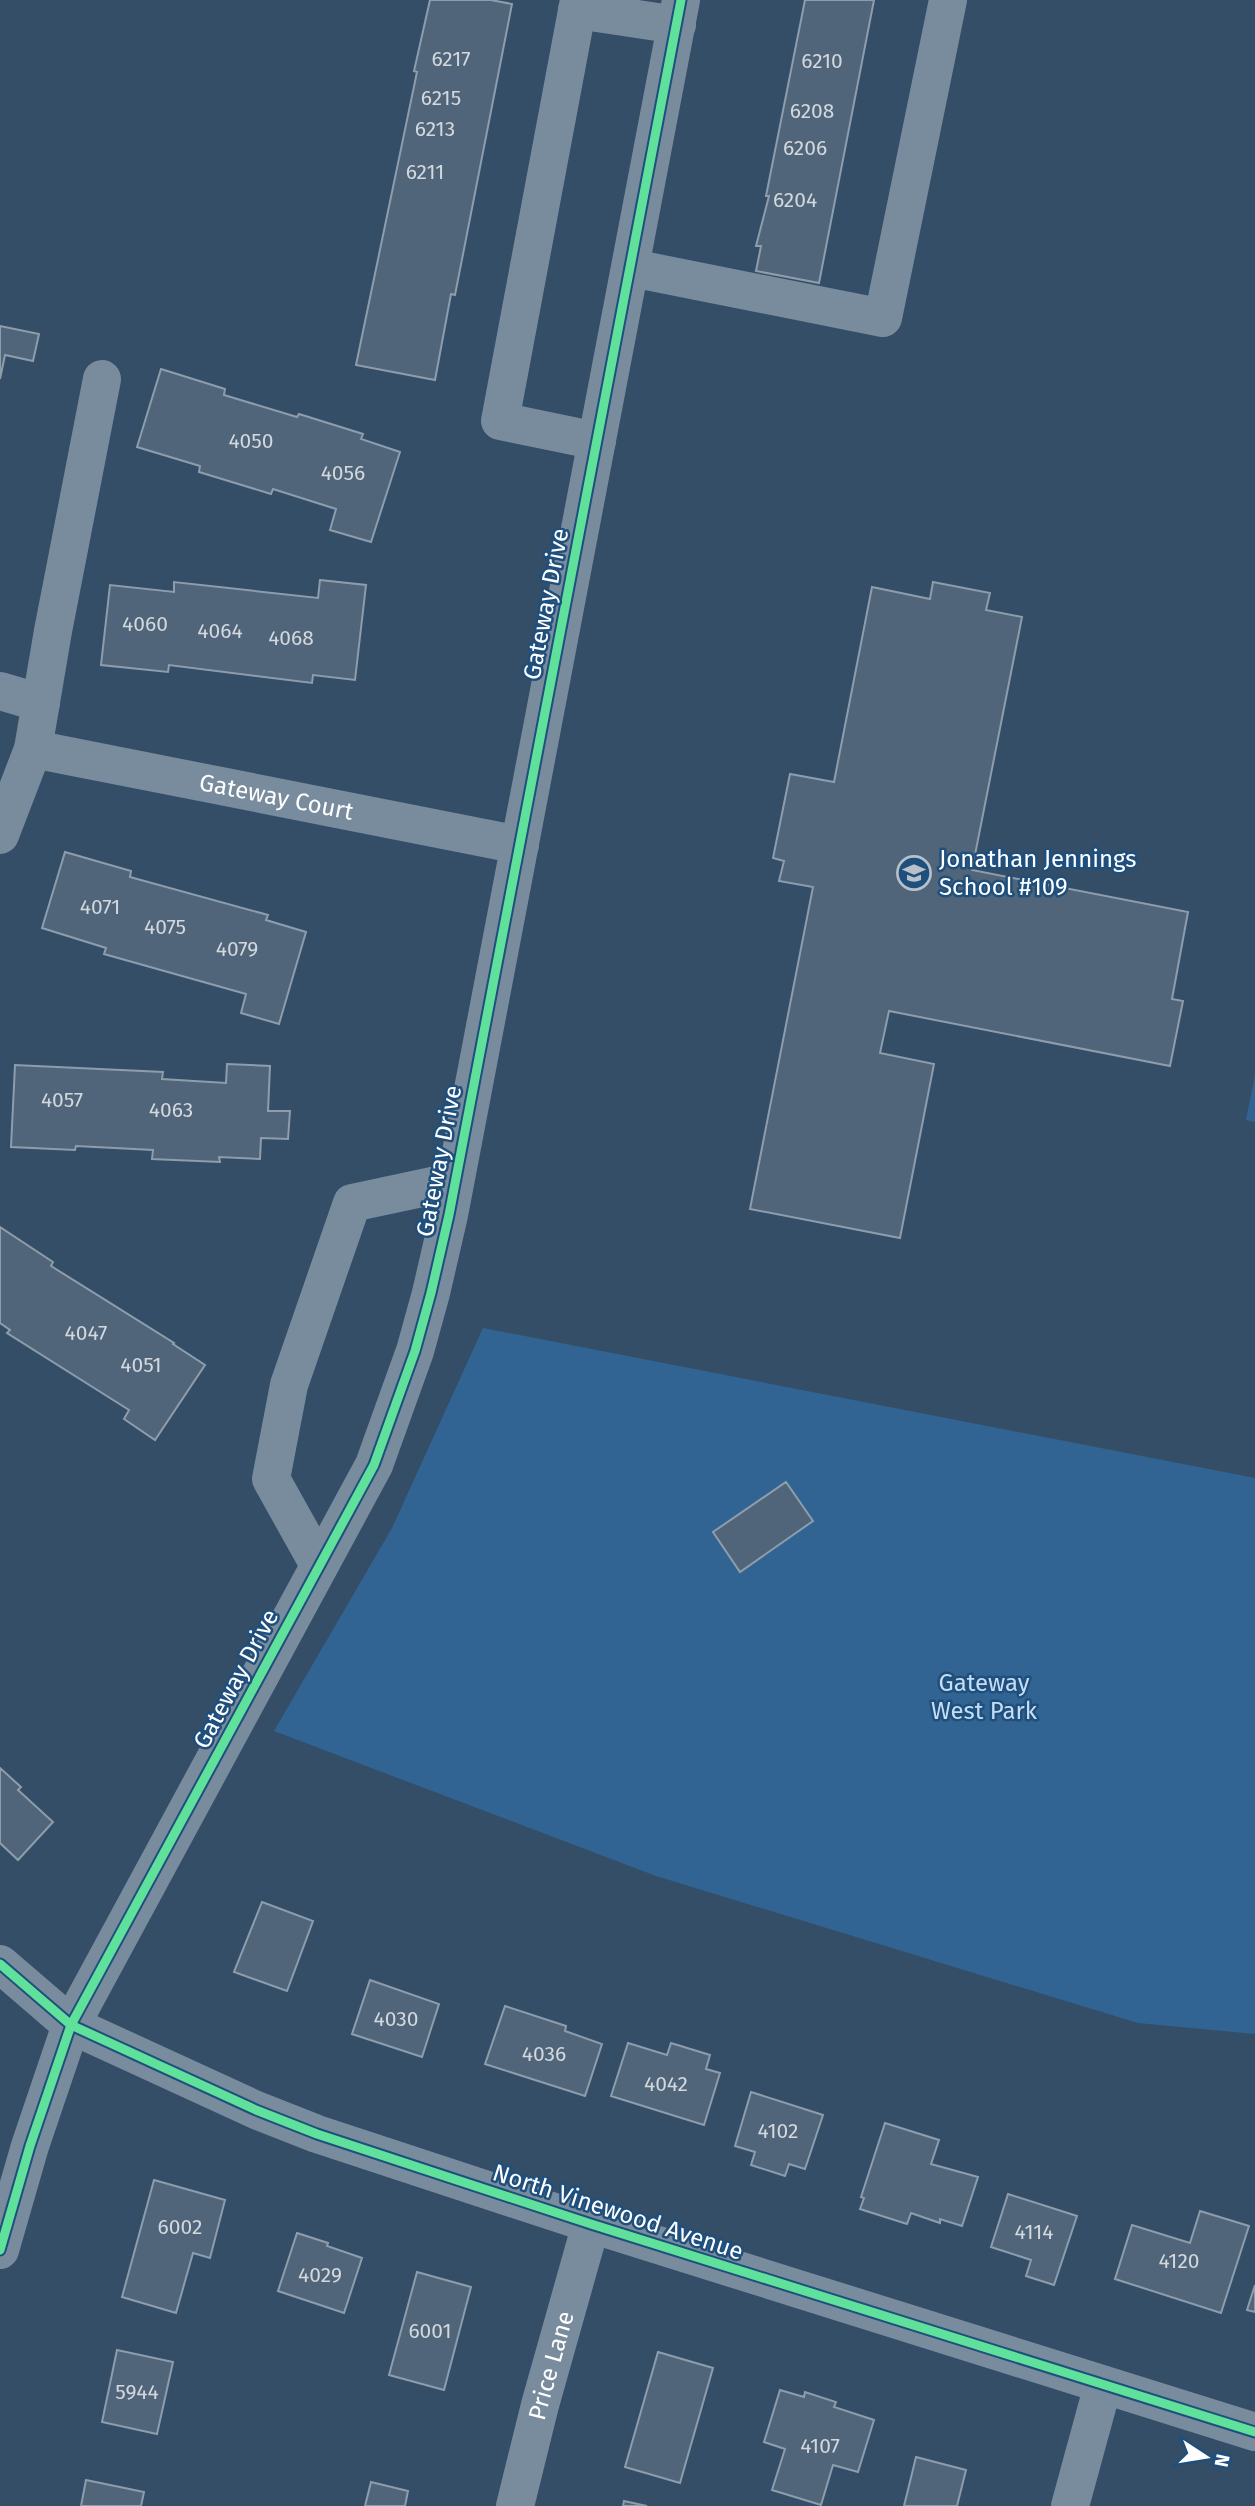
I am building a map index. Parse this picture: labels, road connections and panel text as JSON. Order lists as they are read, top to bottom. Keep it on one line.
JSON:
{"streets":{"street":["Gateway Drive","Gateway Court","North Vinewood Avenue","Price Lane"]},"crossings":[["Gateway Drive","Gateway Court"],["Gateway Drive","North Vinewood Avenue"],["North Vinewood Avenue","Price Lane"]],"parks":["Gateway West Park"],"places":{"school or university":["Jonathan Jennings School #109"]},"house_numbers":["6217","6210","6215","6208","6213","6206","6211","6204","4050","4056","4060","4064","4068","4071","4075","4079","4057","4063","4047","4051","4030","4036","4042","4102","6002","4114","4120","4029","6001","5944","4107"],"north":"right"}
